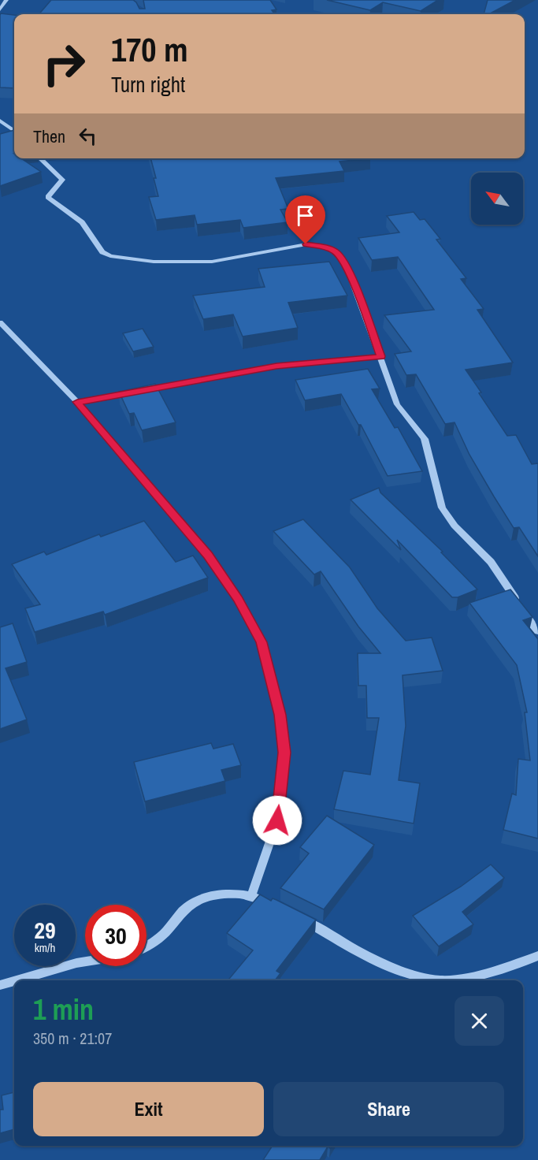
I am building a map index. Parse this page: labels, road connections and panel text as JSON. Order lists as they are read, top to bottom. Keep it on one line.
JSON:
{"north":"top left","page":{"turn":["170 m","Turn right"],"then":"Then","speed":"29 km/h","limit":"30","heading":["1 min","350 m · 21:07"],"buttons":["Exit","Share"]}}
